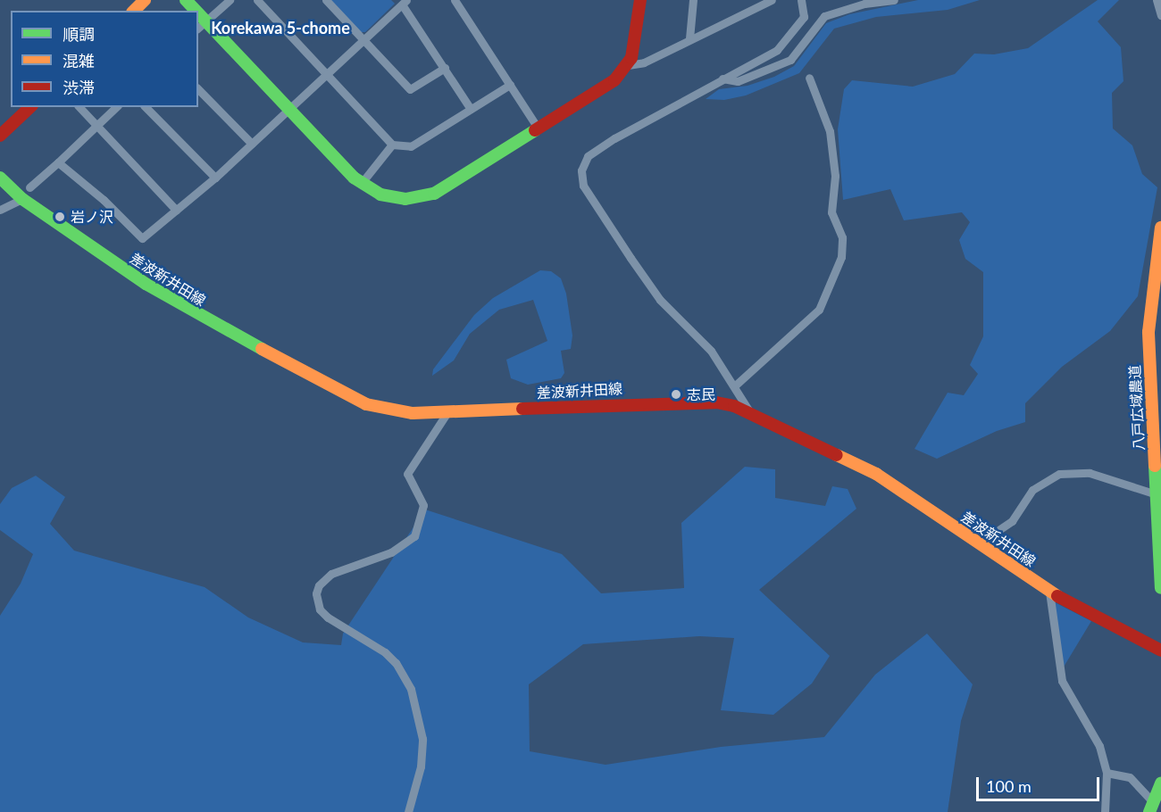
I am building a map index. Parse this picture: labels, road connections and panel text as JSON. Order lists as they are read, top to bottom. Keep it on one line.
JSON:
{"streets":{"main road":["差波新井田線","八戸広域農道"]},"districts":["Korekawa 5-chome"],"places":["岩ノ沢","志民"],"legend":["順調","混雑","渋滞"],"scale_bar":"100 m"}
